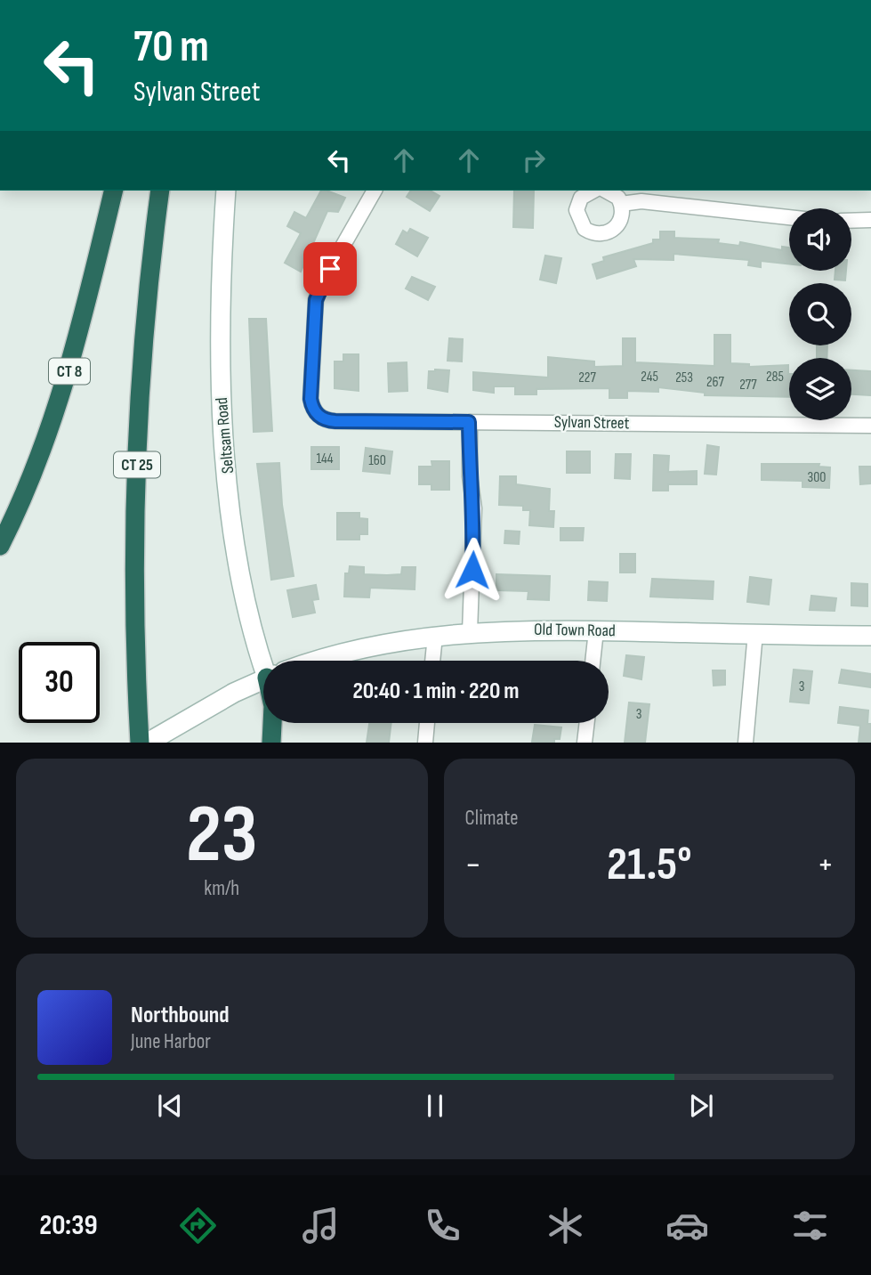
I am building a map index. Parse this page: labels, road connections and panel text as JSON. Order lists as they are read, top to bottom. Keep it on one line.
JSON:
{"streets":{"highway":["CT 8","CT 25"],"main road":["Seltsam Road","Old Town Road"],"street":["Sylvan Street"]},"house_numbers":["245","285","227","253","267","277","144","160","300","3","3"],"page":{"turn":["70 m","Sylvan Street"],"limit":"30","trip":"20:40 · 1 min · 220 m","tile":[["23","km/h"],"Climate"],"heat":["−","21.5°","+"],"song":["Northbound","June Harbor"],"tabs":"20:39"}}
